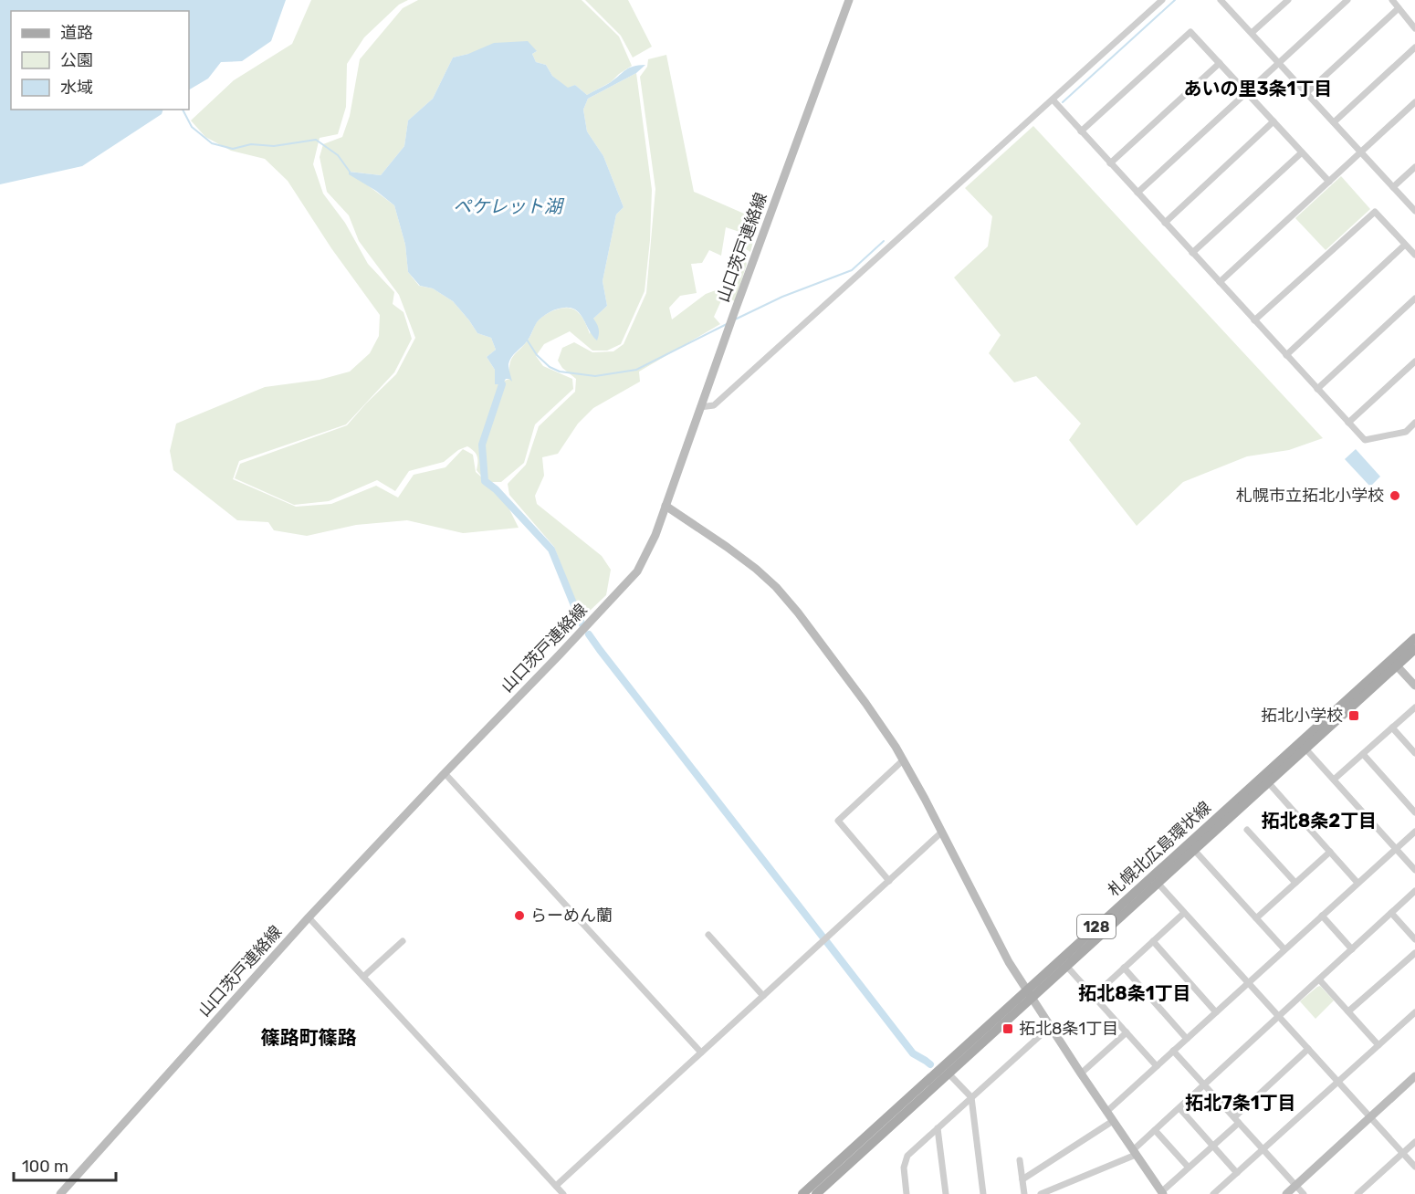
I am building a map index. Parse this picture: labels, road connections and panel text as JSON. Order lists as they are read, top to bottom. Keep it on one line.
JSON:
{"streets":{"main road":["札幌北広島環状線","128"],"street":["山口茨戸連絡線"]},"districts":["あいの里3条1丁目","拓北8条2丁目","拓北8条1丁目","篠路町篠路","拓北7条1丁目"],"water":["ペケレット湖"],"places":{"other":["札幌市立拓北小学校","らーめん蘭"],"transit":["拓北小学校","拓北8条1丁目"]},"legend":["道路","公園","水域"],"scale_bar":"100 m"}
